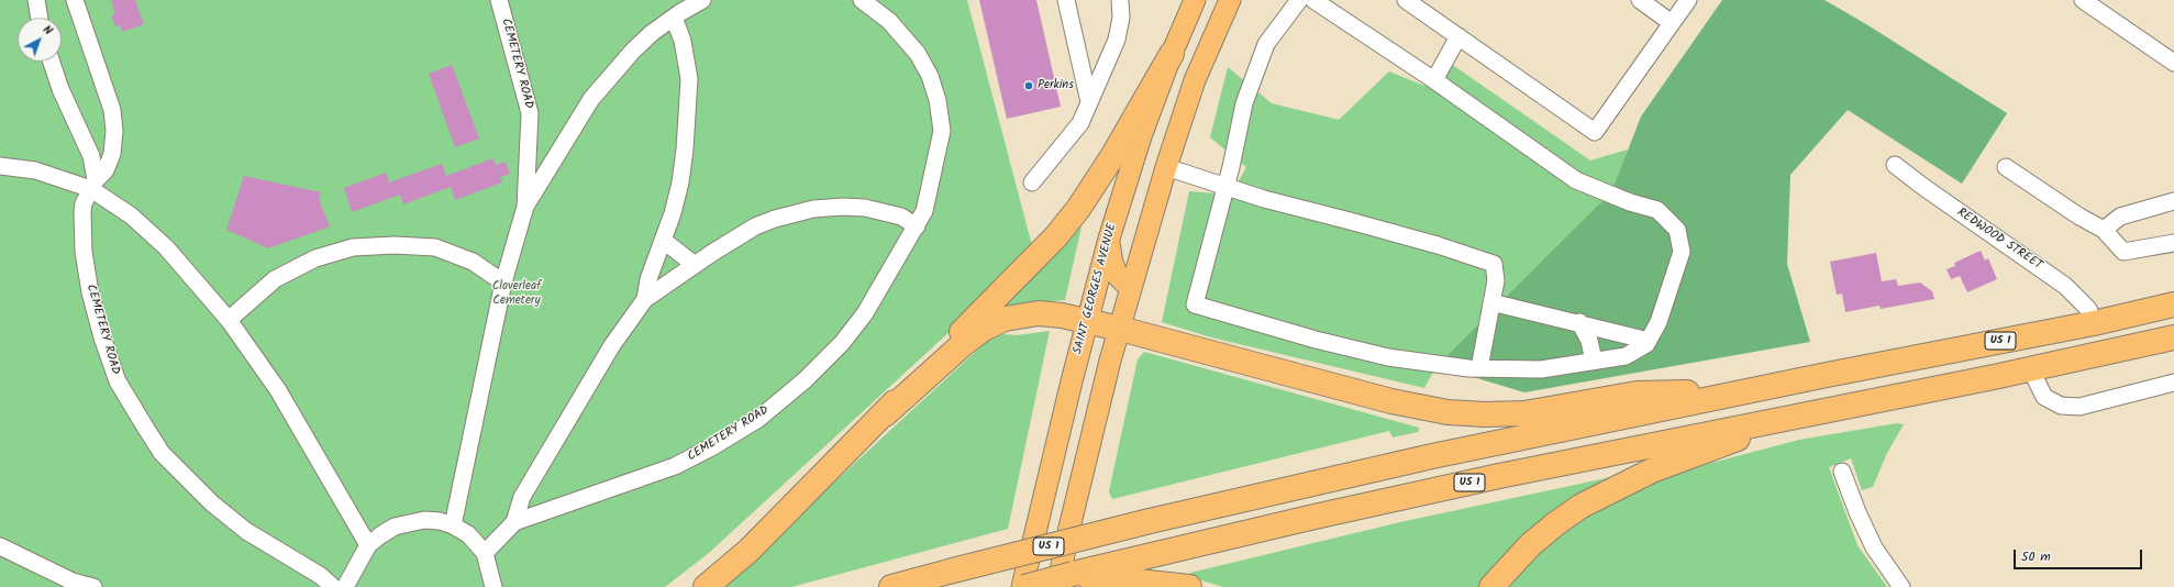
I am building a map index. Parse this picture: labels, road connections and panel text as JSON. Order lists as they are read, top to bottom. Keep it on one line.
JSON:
{"streets":{"highway":["US 1"],"main road":["SAINT GEORGES AVENUE"],"street":["CEMETERY ROAD","REDWOOD STREET"]},"crossings":[["REDWOOD STREET","US 1"],["SAINT GEORGES AVENUE","US 1"]],"parks":["Cloverleaf Cemetery"],"places":["Perkins"],"scale_bar":"50 m","north":"top right"}
